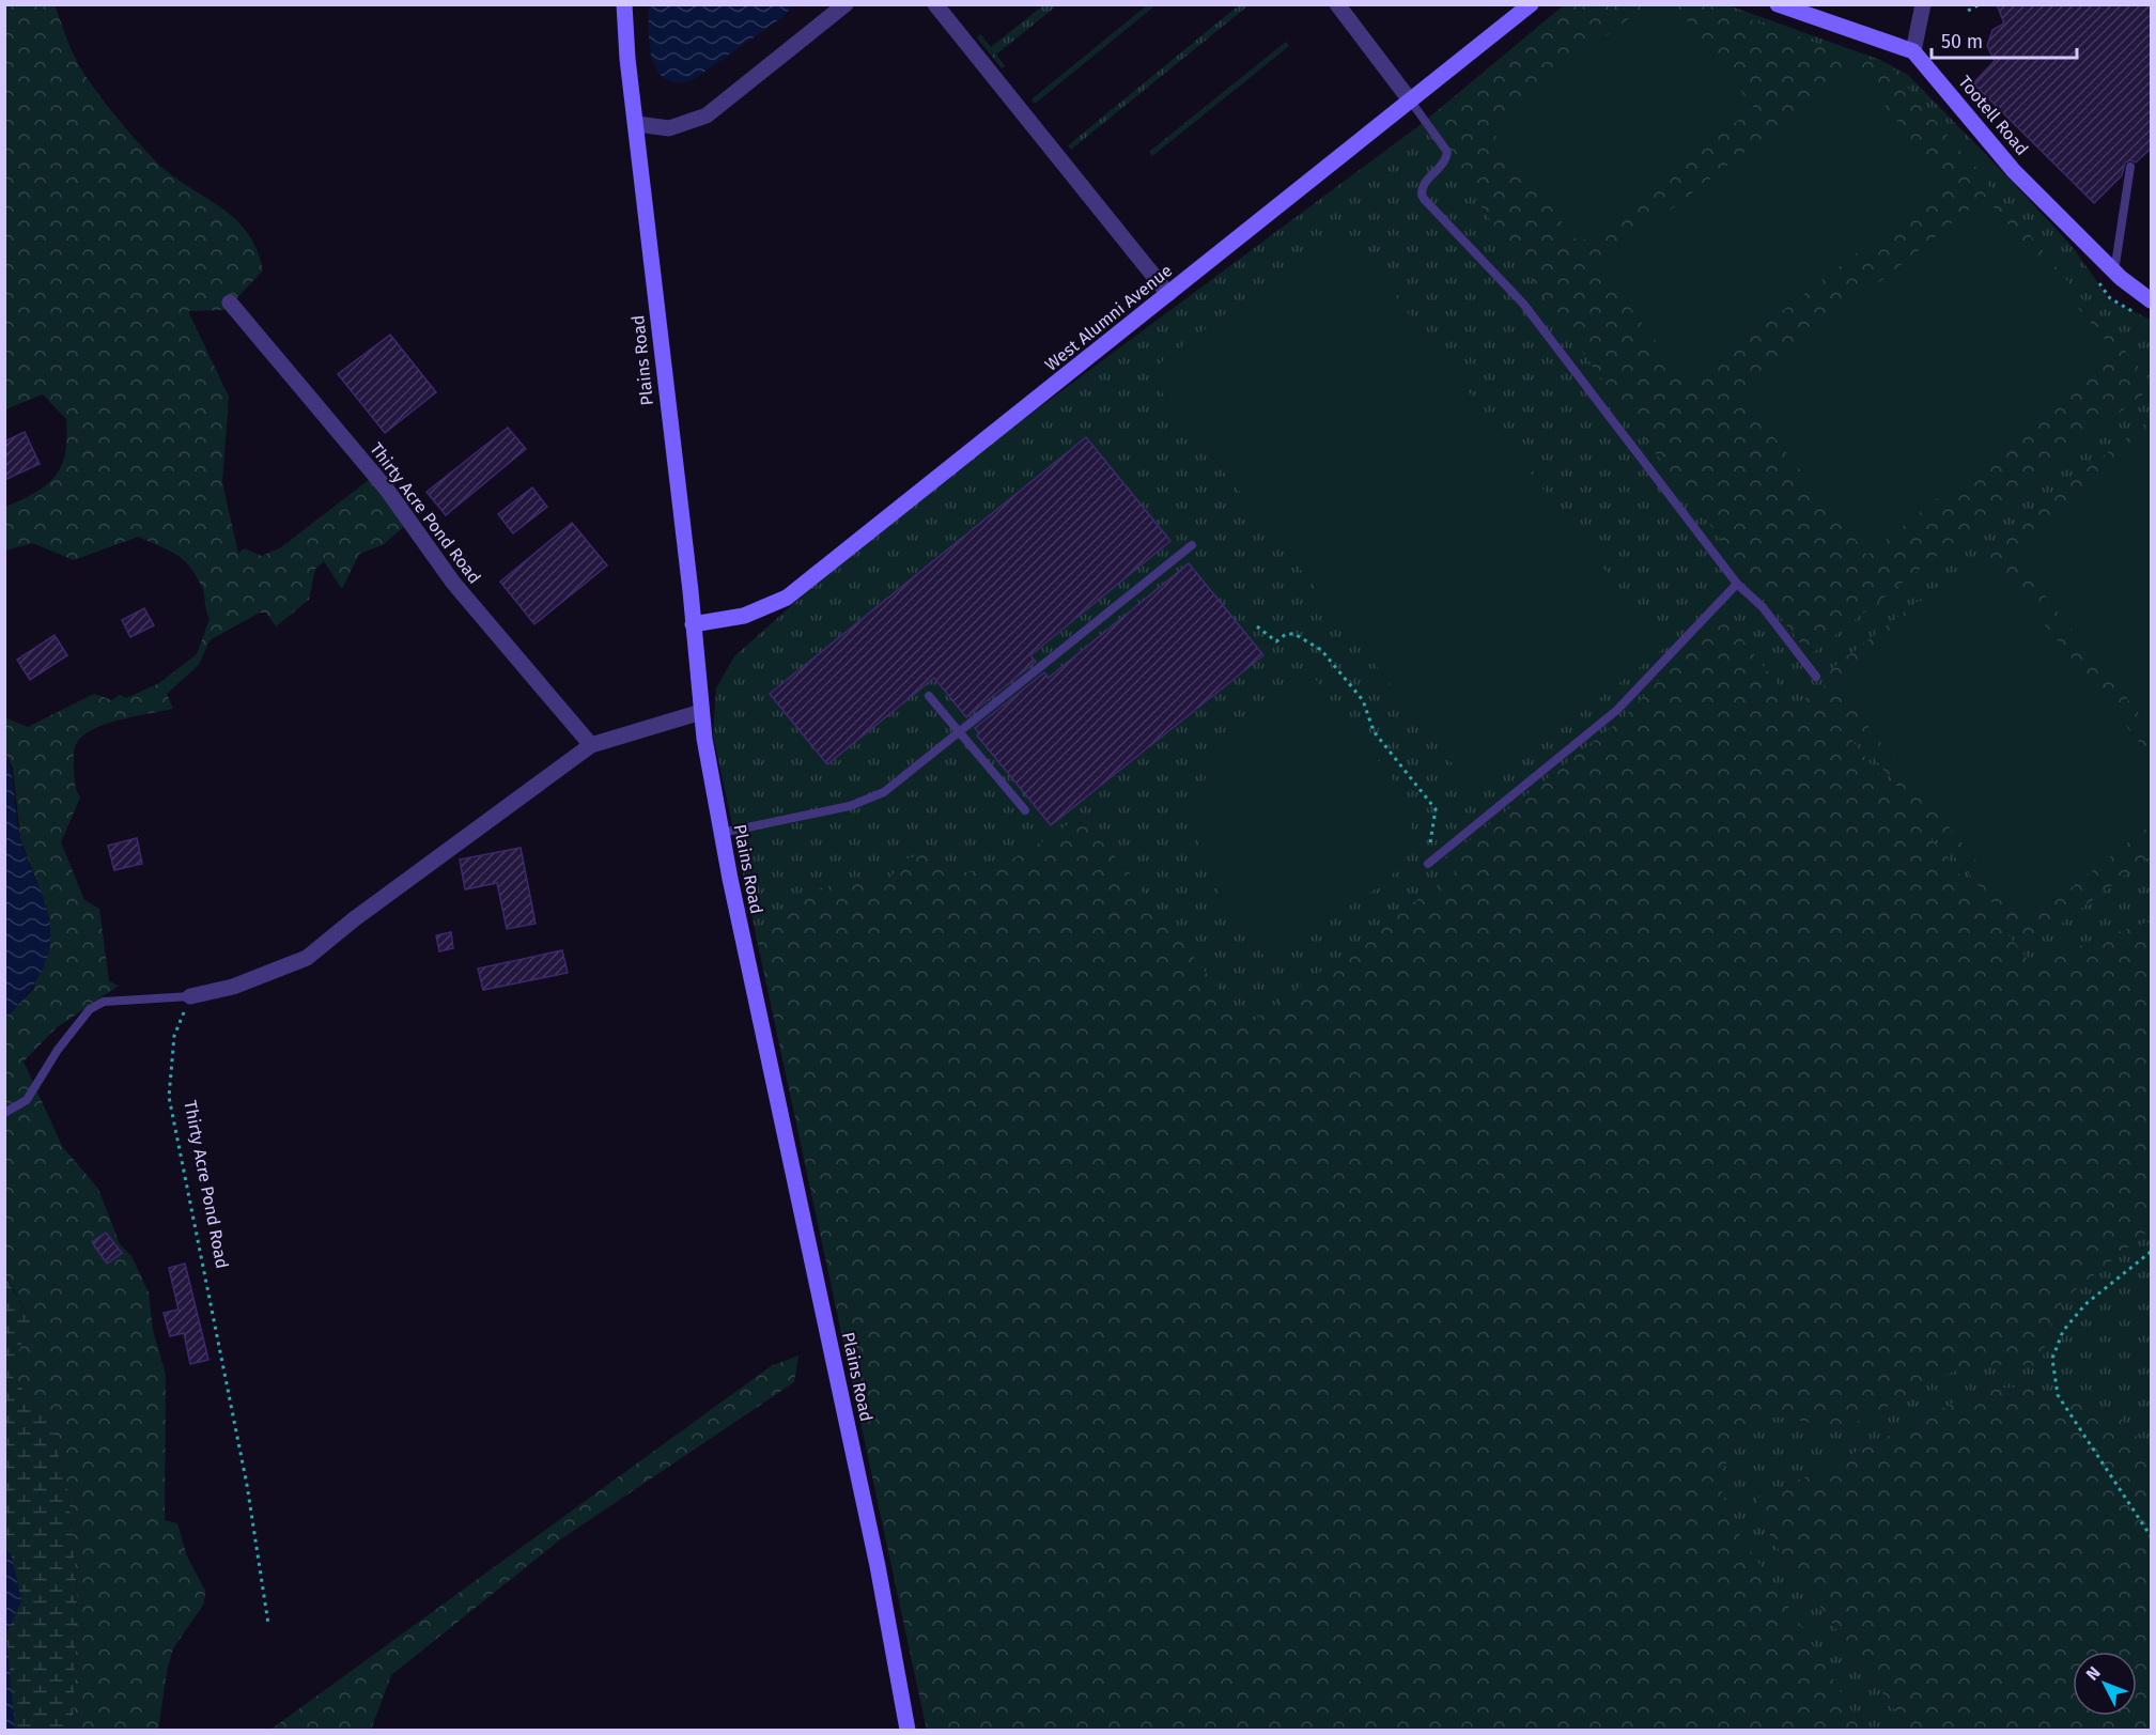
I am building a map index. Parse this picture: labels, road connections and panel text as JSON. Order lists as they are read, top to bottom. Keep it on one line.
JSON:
{"streets":{"street":["Tootell Road","West Alumni Avenue","Plains Road","Thirty Acre Pond Road"]},"crossings":[["West Alumni Avenue","Plains Road"]],"scale_bar":"50 m","north":"top left"}
